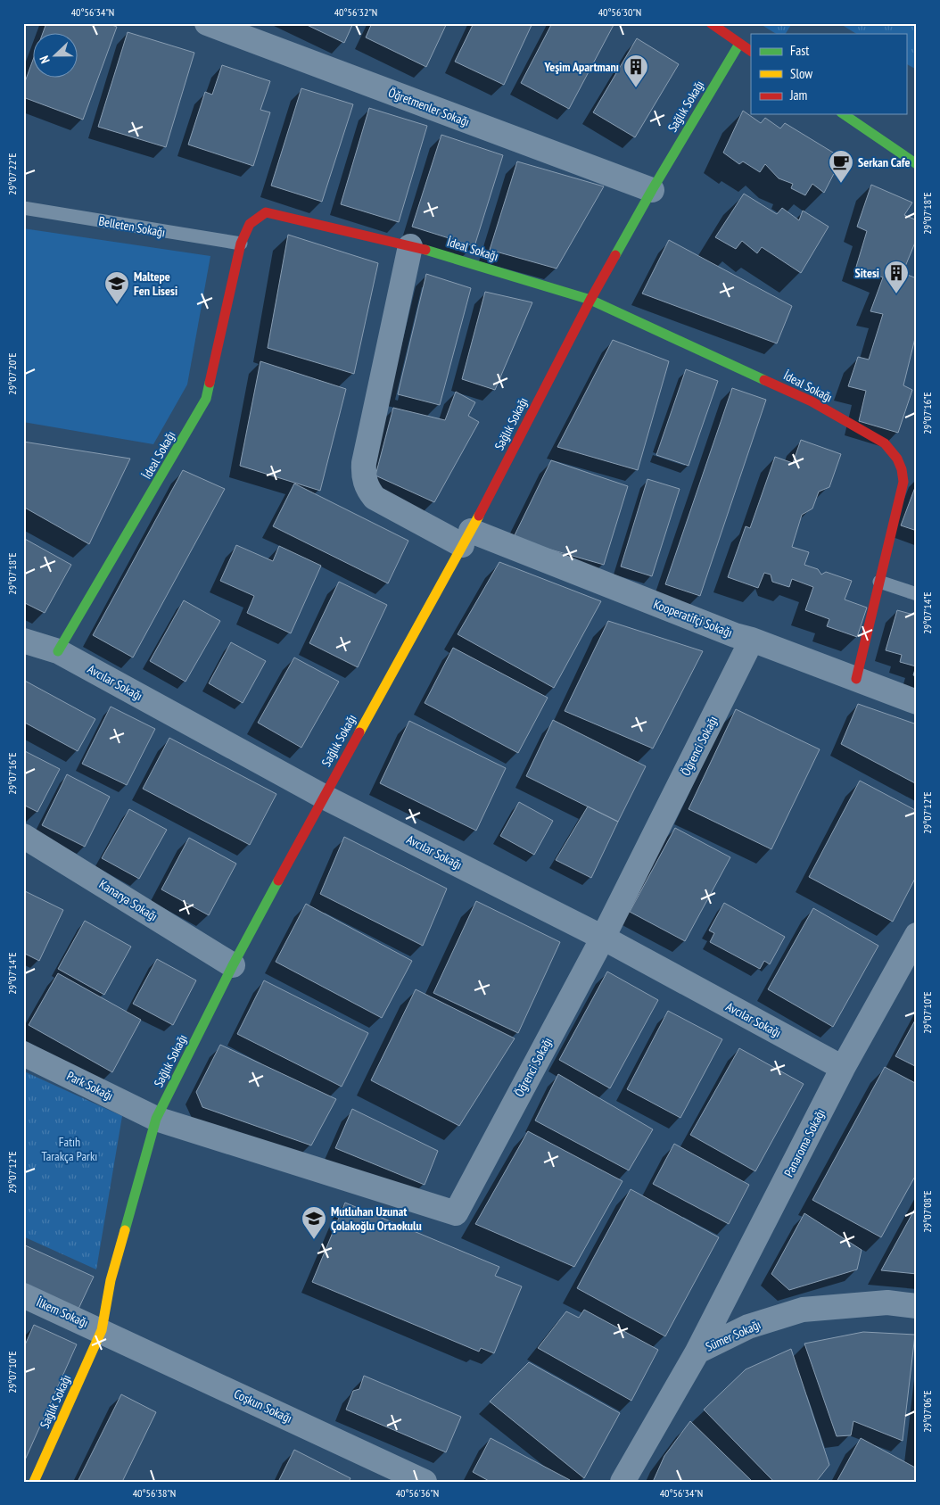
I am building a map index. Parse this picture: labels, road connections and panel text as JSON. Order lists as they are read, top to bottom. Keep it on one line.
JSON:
{"streets":{"street":["Sağlık Sokağı","Öğretmenler Sokağı","İdeal Sokağı","Kooperatifçi Sokağı","Avcılar Sokağı","Öğrenci Sokağı","Kanarya Sokağı","Park Sokağı","Panaroma Sokağı","İlkem Sokağı","Sümer Sokağı","Coşkun Sokağı"],"lane":["Belleten Sokağı"]},"crossings":[["Sağlık Sokağı","Öğretmenler Sokağı"],["Sağlık Sokağı","İdeal Sokağı"],["Sağlık Sokağı","Kooperatifçi Sokağı"],["Sağlık Sokağı","Avcılar Sokağı"],["Sağlık Sokağı","Öğrenci Sokağı"],["Sağlık Sokağı","Kanarya Sokağı"],["Sağlık Sokağı","Park Sokağı"],["Sağlık Sokağı","İlkem Sokağı"],["Sağlık Sokağı","Coşkun Sokağı"],["Belleten Sokağı","İdeal Sokağı"],["İdeal Sokağı","Kooperatifçi Sokağı"],["İdeal Sokağı","Avcılar Sokağı"],["Kooperatifçi Sokağı","Öğrenci Sokağı"],["Avcılar Sokağı","Öğrenci Sokağı"],["Avcılar Sokağı","Panaroma Sokağı"],["Öğrenci Sokağı","Park Sokağı"],["Panaroma Sokağı","Sümer Sokağı"],["İlkem Sokağı","Coşkun Sokağı"]],"parks":["Fatıh Tarakça Parkı"],"places":{"building":["Yeşim Apartmanı","Sitesi"],"cafe":["Serkan Cafe"],"school or university":["Maltepe Fen Lisesi","Mutluhan Uzunat Çolakoğlu Ortaokulu"]},"legend":["Fast","Slow","Jam"],"north":"left","coordinates":["40°56'34\"N","40°56'32\"N","40°56'30\"N","29°07'22\"E","29°07'18\"E","29°07'20\"E","29°07'16\"E","29°07'14\"E","29°07'12\"E","29°07'10\"E","29°07'08\"E","29°07'06\"E","40°56'38\"N","40°56'36\"N"]}
